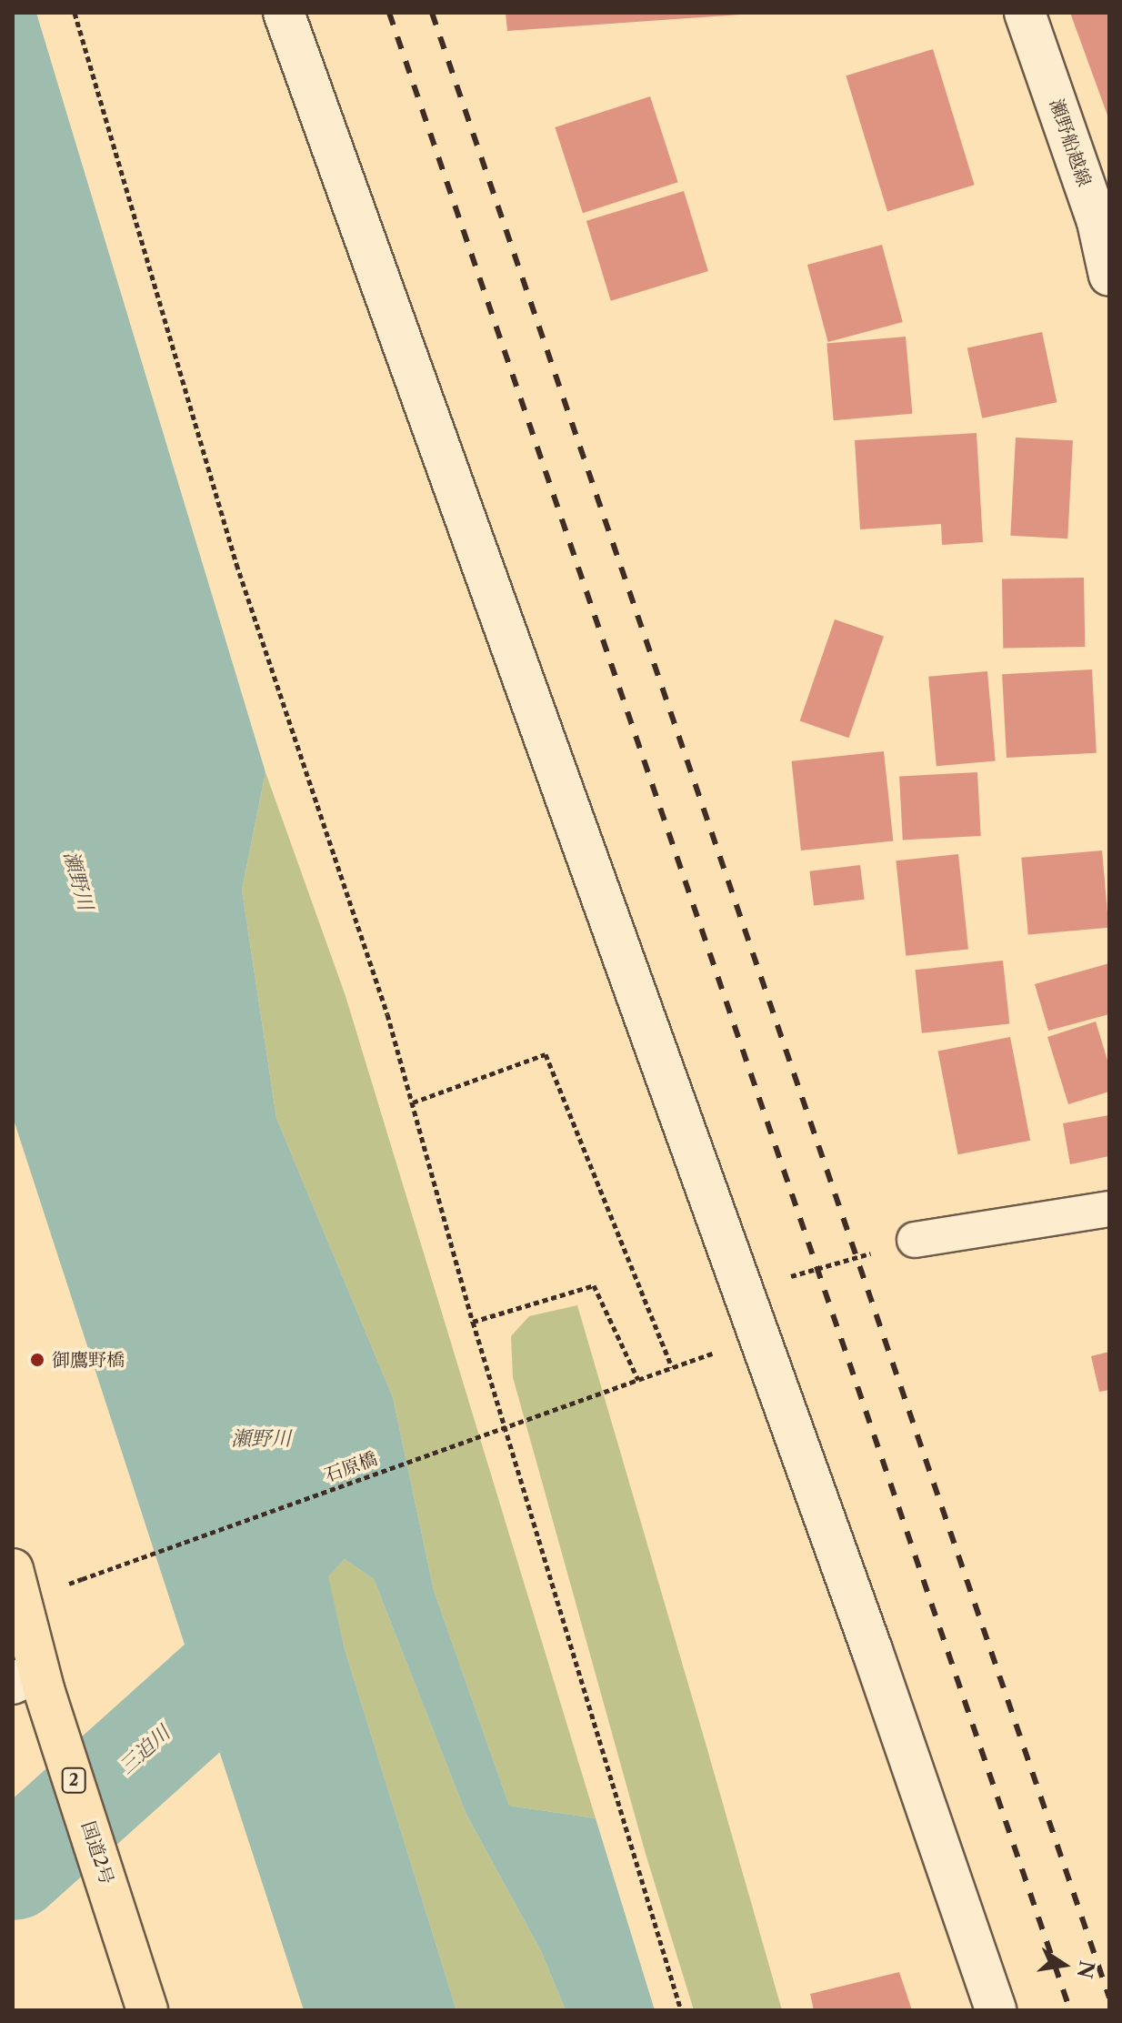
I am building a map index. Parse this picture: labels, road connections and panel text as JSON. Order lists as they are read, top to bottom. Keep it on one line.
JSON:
{"streets":{"highway":["2","国道2号"],"street":["瀬野船越線"],"path":["石原橋"]},"water":["瀬野川","三迫川"],"places":["御鷹野橋"],"north":"right"}
